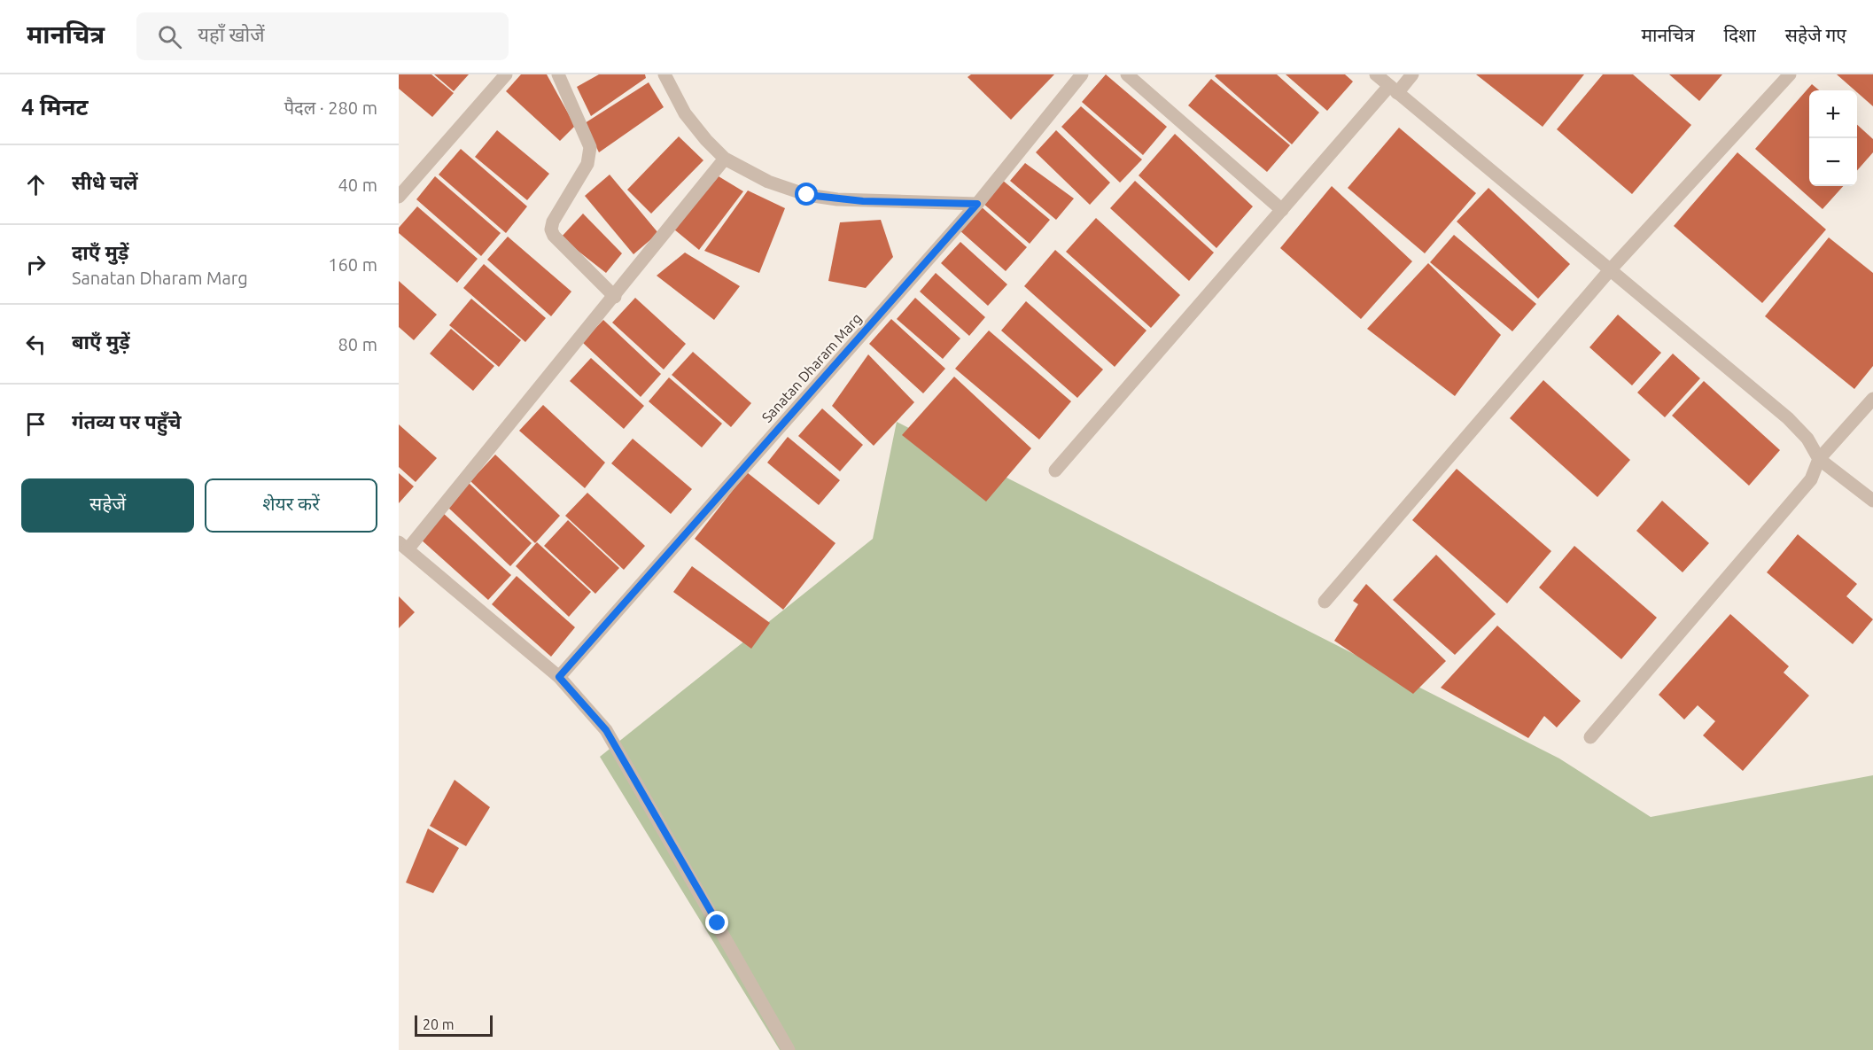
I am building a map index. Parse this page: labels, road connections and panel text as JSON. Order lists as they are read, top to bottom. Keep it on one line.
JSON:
{"streets":{"street":["Sanatan Dharam Marg"]},"scale_bar":"20 m","page":{"header":"मानचित्र","search":"यहाँ खोजें","nav":["मानचित्र","दिशा","सहेजे गए"],"heading":["4 मिनट","पैदल · 280 m"],"map_buttons":["+","−"],"list":[["सीधे चलें","40 m"],["दाएँ मुड़ें","Sanatan Dharam Marg","160 m"],["बाएँ मुड़ें","80 m"],"गंतव्य पर पहुँचे"],"buttons":["सहेजें","शेयर करें"],"scale":"20 m"}}
